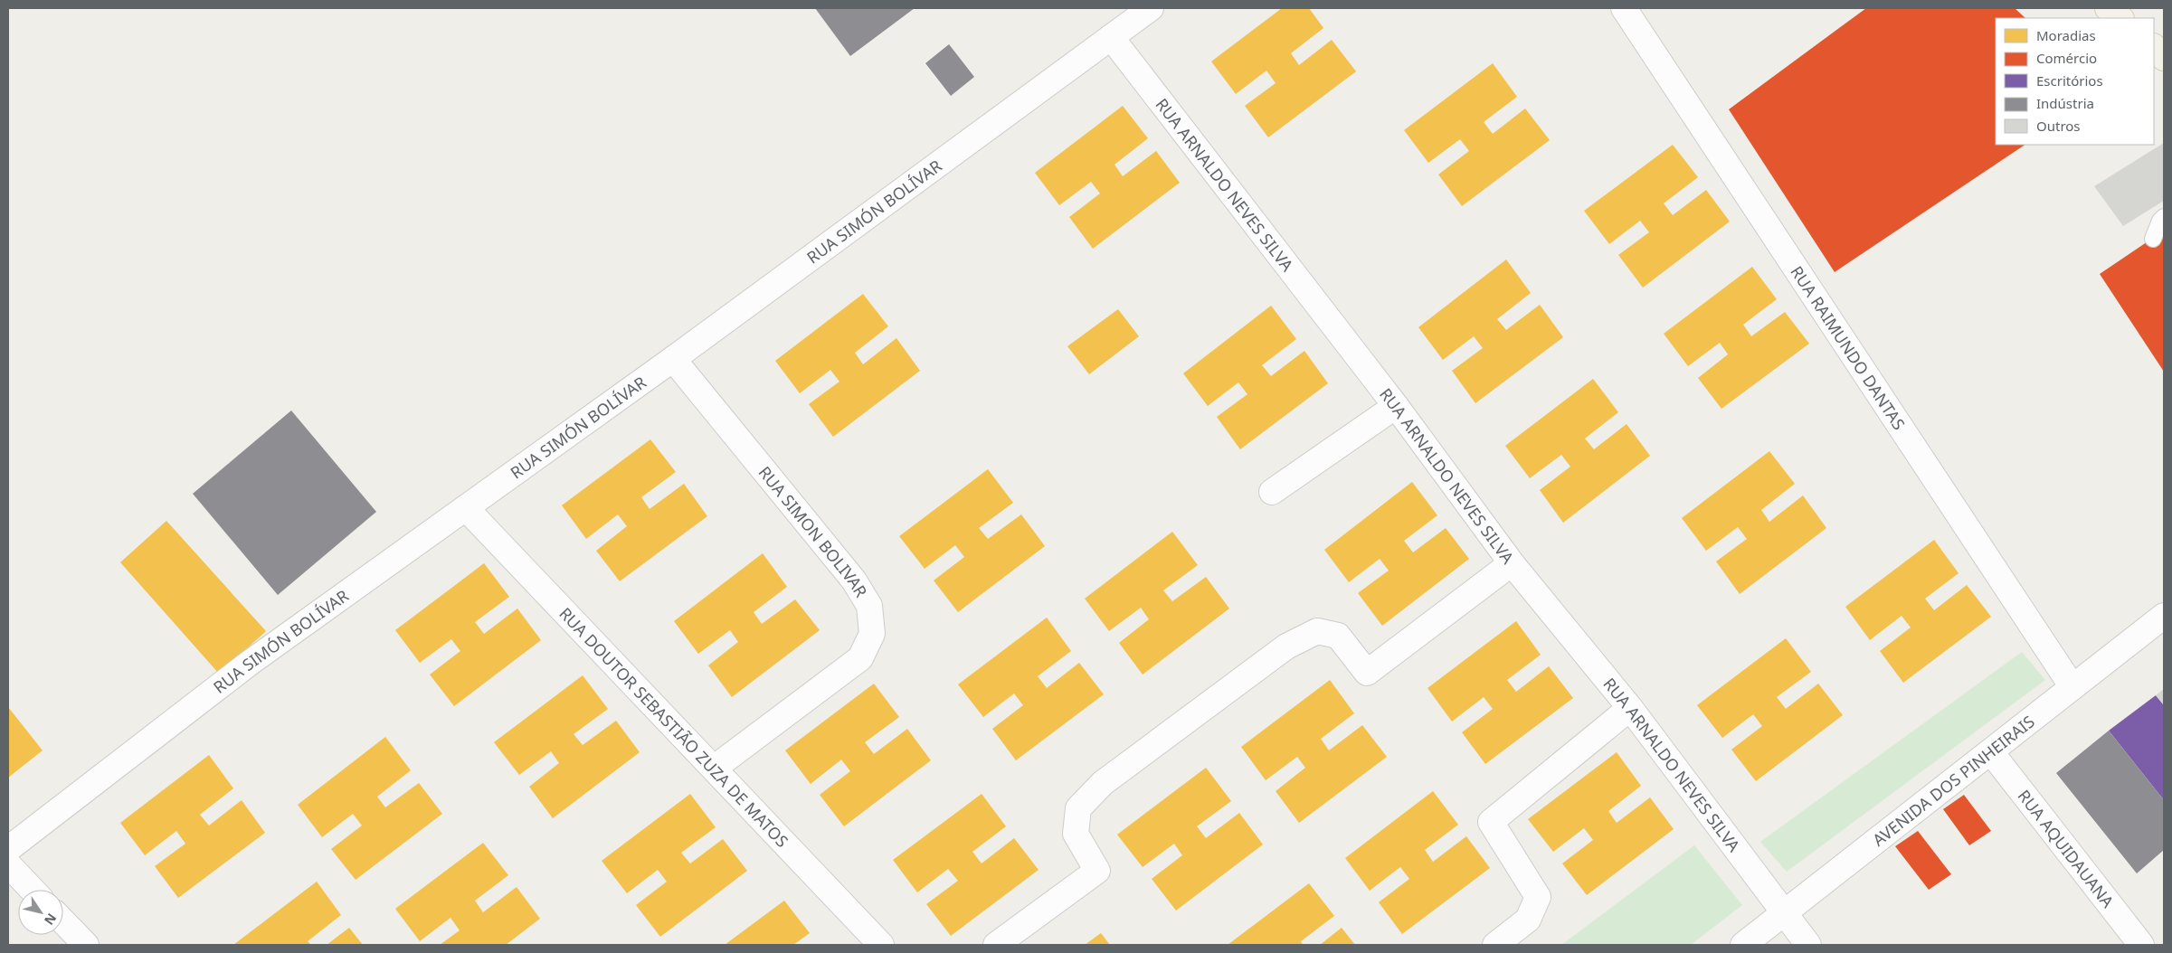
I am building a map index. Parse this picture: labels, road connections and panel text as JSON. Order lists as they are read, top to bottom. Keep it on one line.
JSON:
{"streets":{"street":["RUA ARNALDO NEVES SILVA","RUA SIMÓN BOLÍVAR","RUA RAIMUNDO DANTAS","RUA SIMON BOLIVAR","RUA DOUTOR SEBASTIÃO ZUZA DE MATOS","AVENIDA DOS PINHEIRAIS","RUA AQUIDAUANA"]},"crossings":[["RUA ARNALDO NEVES SILVA","RUA SIMÓN BOLÍVAR"],["RUA ARNALDO NEVES SILVA","AVENIDA DOS PINHEIRAIS"],["RUA SIMÓN BOLÍVAR","RUA SIMON BOLIVAR"],["RUA SIMÓN BOLÍVAR","RUA DOUTOR SEBASTIÃO ZUZA DE MATOS"],["RUA RAIMUNDO DANTAS","AVENIDA DOS PINHEIRAIS"],["RUA SIMON BOLIVAR","RUA DOUTOR SEBASTIÃO ZUZA DE MATOS"],["AVENIDA DOS PINHEIRAIS","RUA AQUIDAUANA"]],"legend":["Moradias","Comércio","Escritórios","Indústria","Outros"],"north":"bottom right"}
